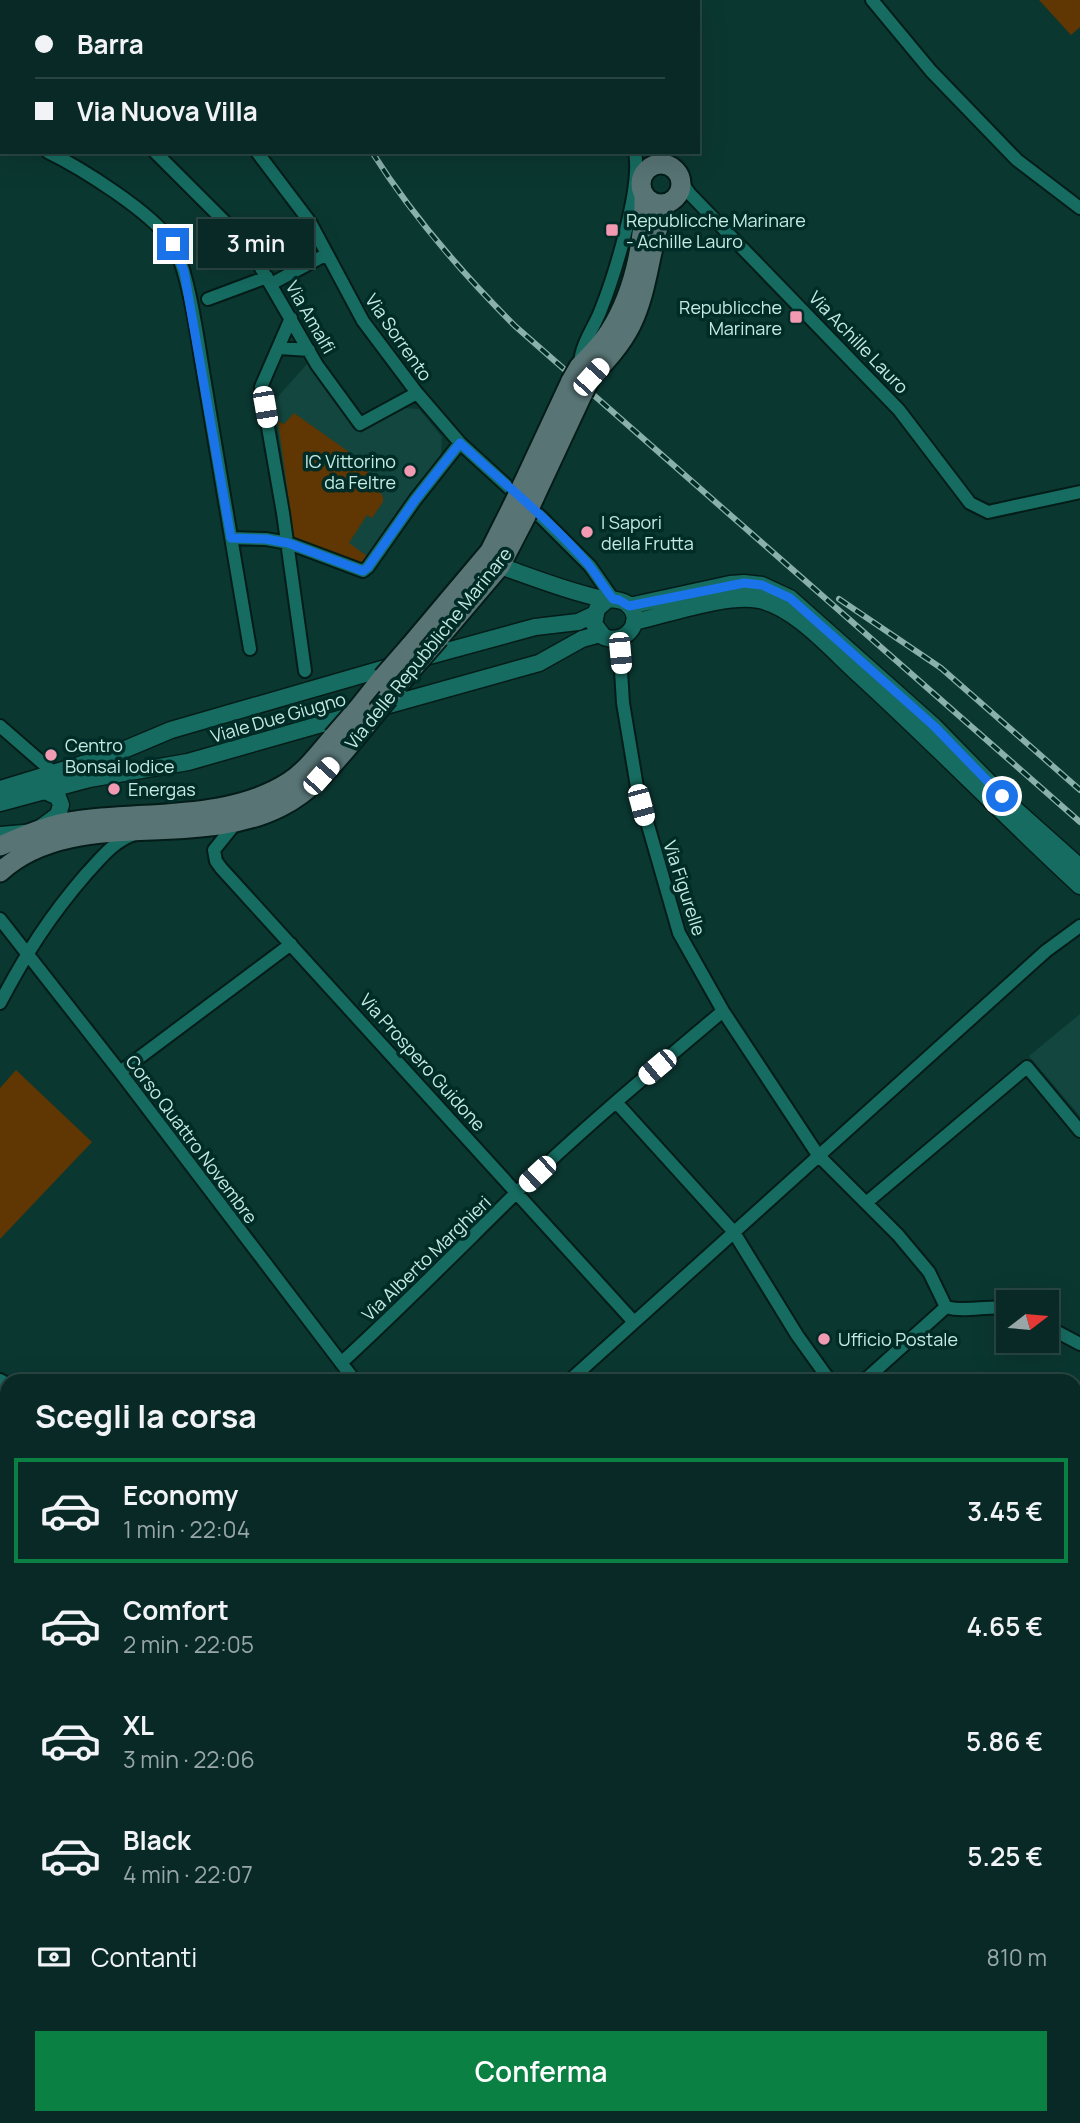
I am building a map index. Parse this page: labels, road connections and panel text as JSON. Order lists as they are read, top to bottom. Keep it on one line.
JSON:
{"streets":{"main road":["Via delle Repubbliche Marinare"],"street":["Via Amalfi","Via Sorrento","Via Achille Lauro","Viale Due Giugno","Via Figurelle","Via Prospero Guidone","Corso Quattro Novembre","Via Alberto Marghieri"]},"crossings":[["Via Amalfi","Via Sorrento"],["Via Sorrento","Via delle Repubbliche Marinare"],["Via Achille Lauro","Via delle Repubbliche Marinare"],["Via delle Repubbliche Marinare","Via Prospero Guidone"],["Viale Due Giugno","Via Figurelle"],["Via Figurelle","Via Alberto Marghieri"],["Via Prospero Guidone","Via Alberto Marghieri"],["Corso Quattro Novembre","Via Alberto Marghieri"]],"places":{"transit":["Republicche Marinare - Achille Lauro","Republicche Marinare"],"other":["IC Vittorino da Feltre","I Sapori della Frutta","Centro Bonsai Iodice","Energas","Ufficio Postale"]},"north":"right","page":{"banner":["Barra","Via Nuova Villa"],"bubble":"3 min","heading":"Scegli la corsa","list":[{"name":"Economy","note":"1 min · 22:04","value":"3.45 €"},{"name":"Comfort","note":"2 min · 22:05","value":"4.65 €"},{"name":"XL","note":"3 min · 22:06","value":"5.86 €"},{"name":"Black","note":"4 min · 22:07","value":"5.25 €"}],"pay":["Contanti","810 m"],"buttons":"Conferma"}}
